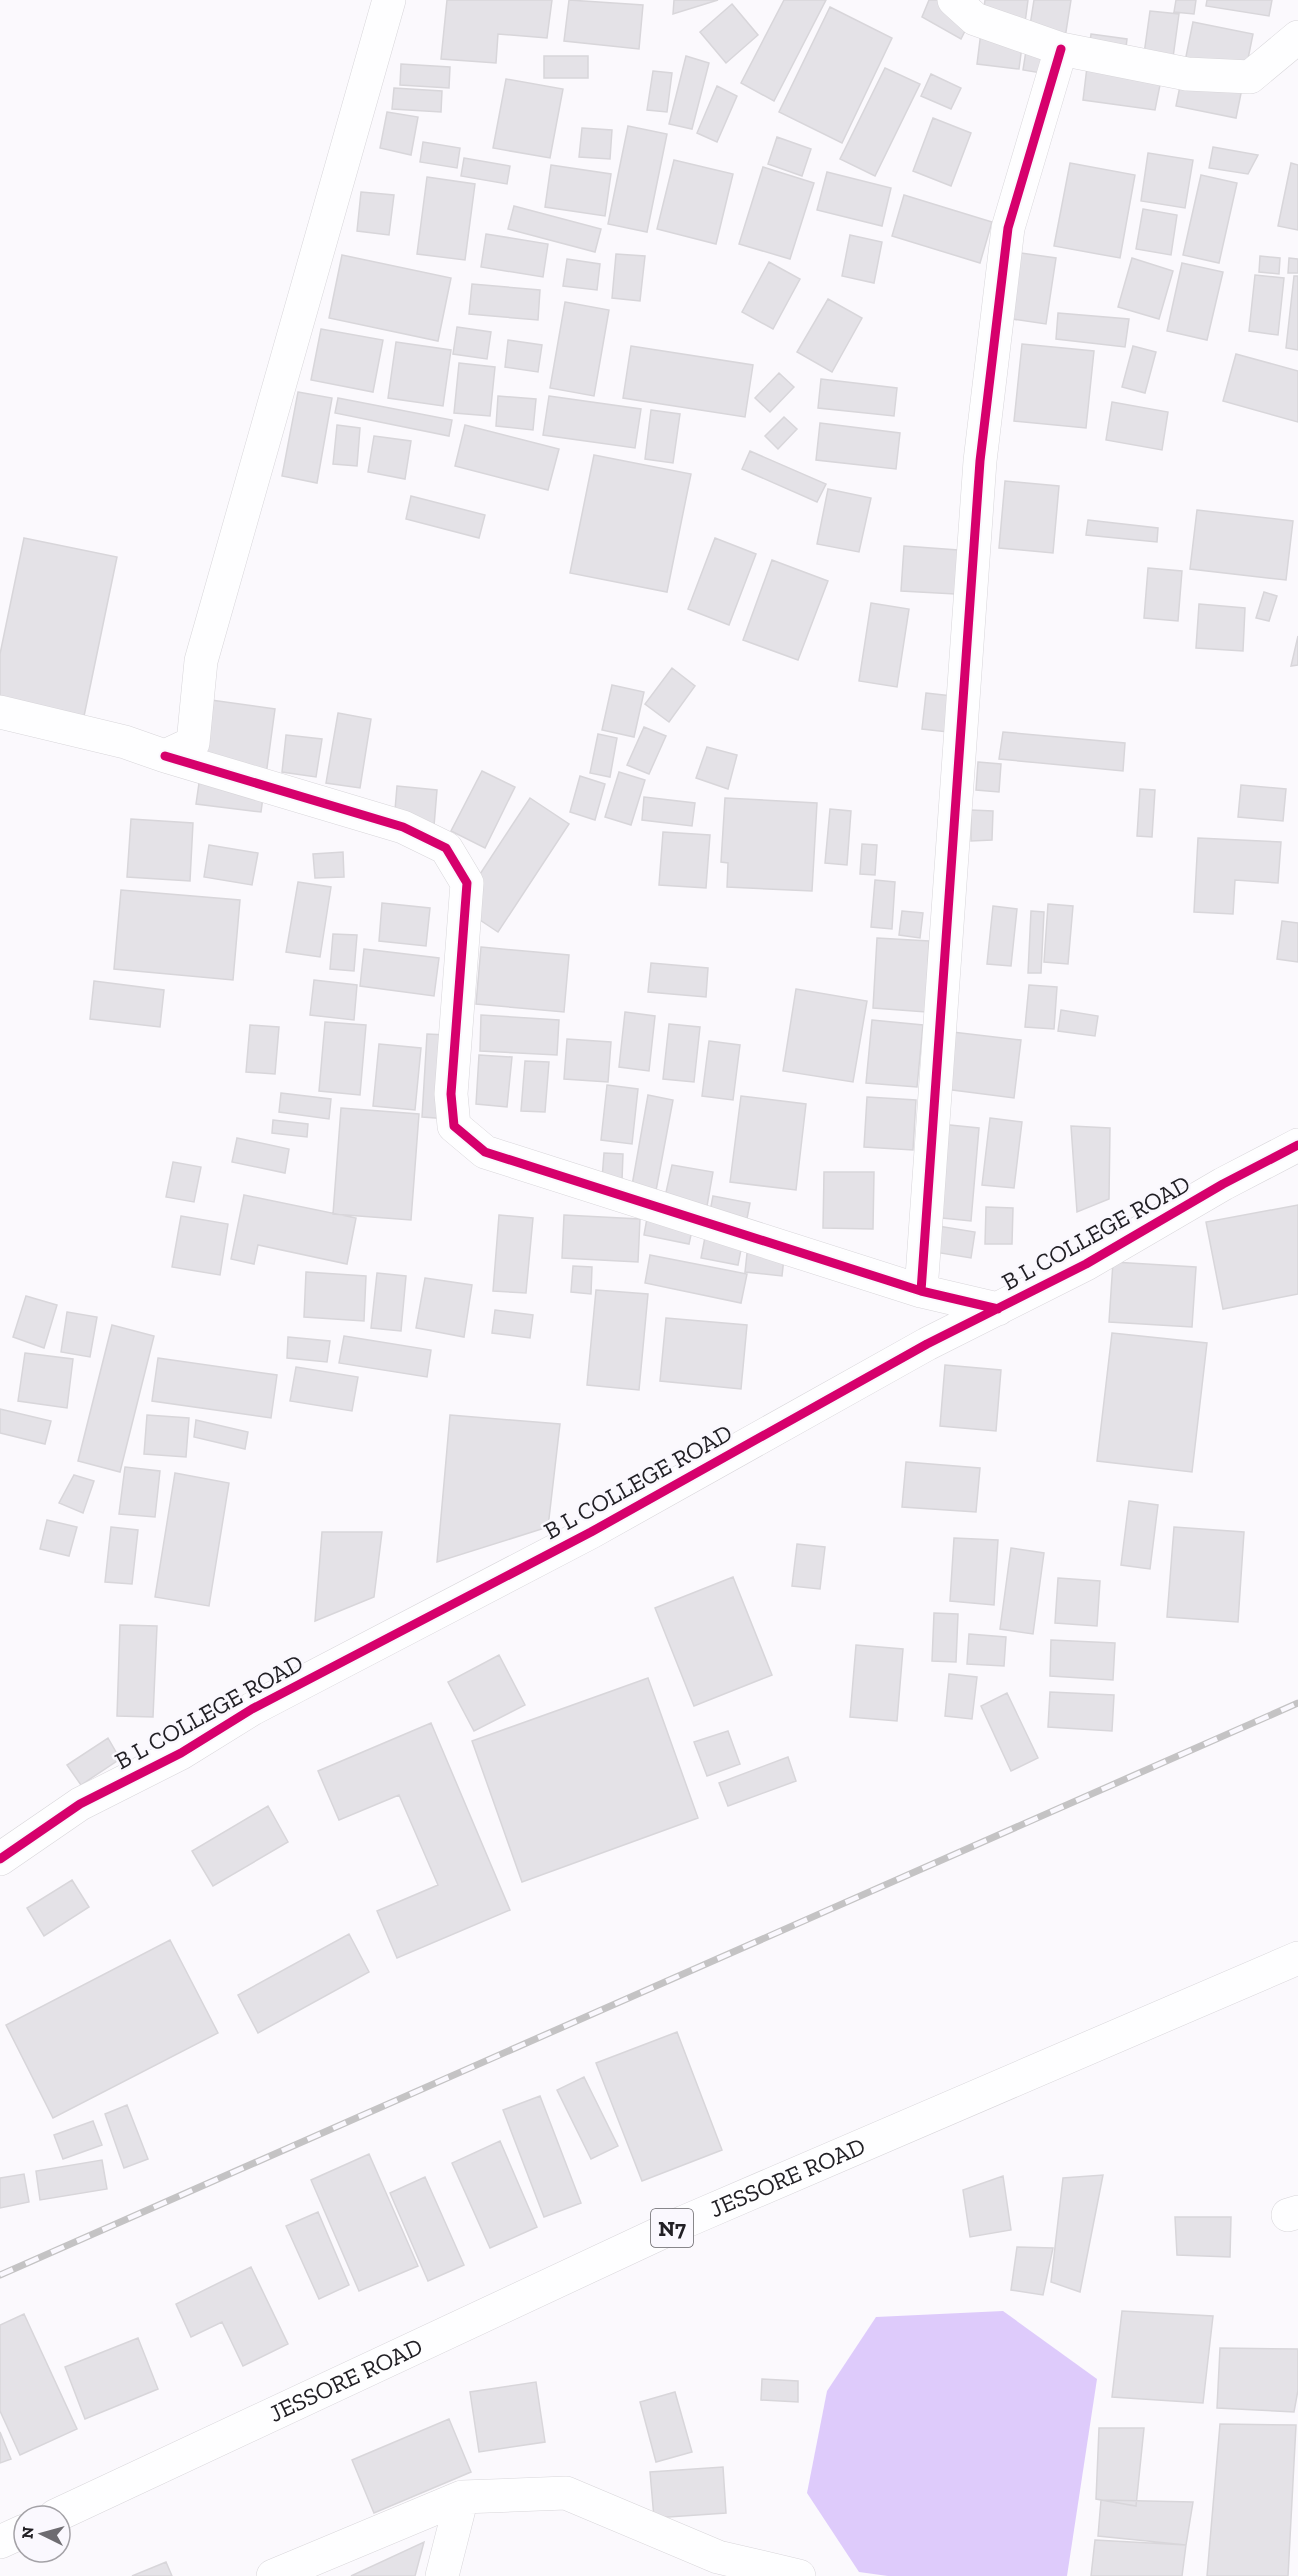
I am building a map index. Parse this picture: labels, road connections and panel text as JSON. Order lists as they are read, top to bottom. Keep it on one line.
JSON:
{"streets":{"main road":["B L COLLEGE ROAD","JESSORE ROAD","N7"]},"north":"left"}
